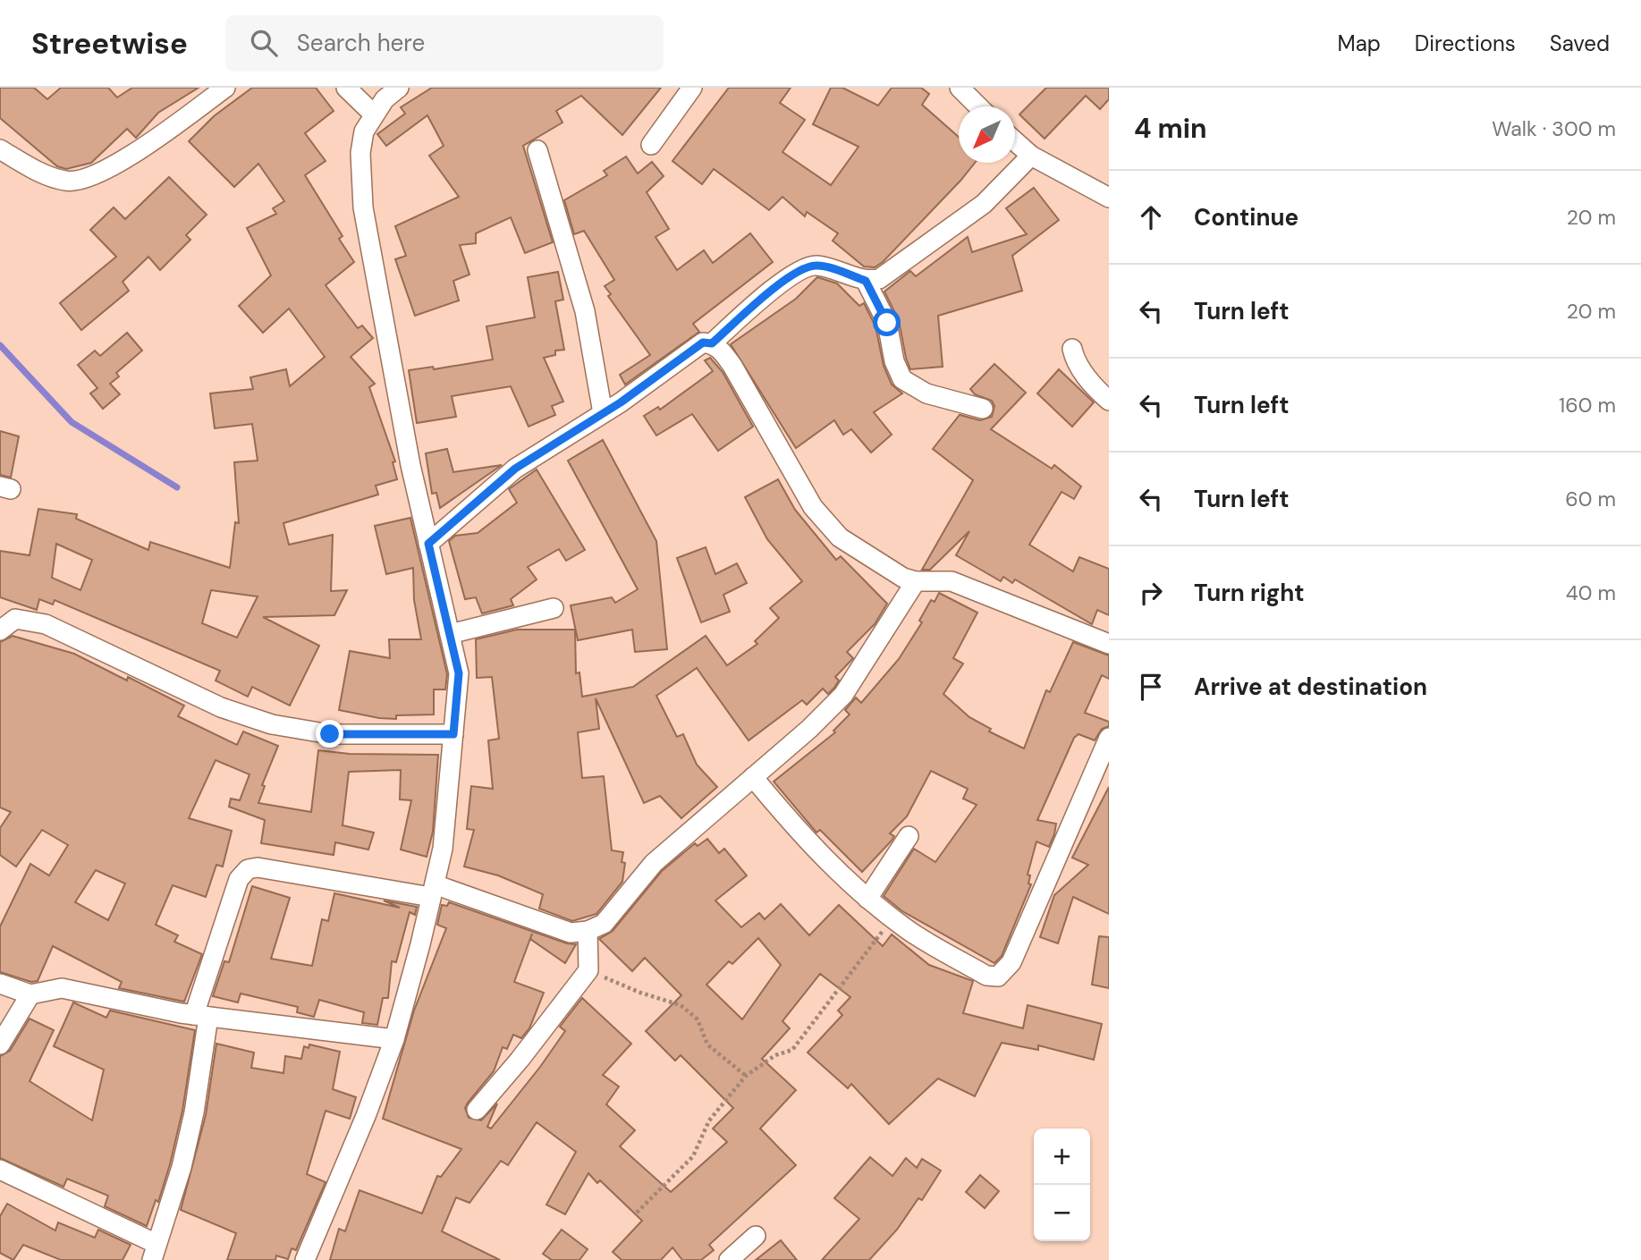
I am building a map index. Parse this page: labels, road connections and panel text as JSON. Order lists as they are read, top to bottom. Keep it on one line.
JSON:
{"north":"bottom left","page":{"header":"Streetwise","search":"Search here","nav":["Map","Directions","Saved"],"heading":["4 min","Walk · 300 m"],"list":[["Continue","20 m"],["Turn left","20 m"],["Turn left","160 m"],["Turn left","60 m"],["Turn right","40 m"],"Arrive at destination"],"map_buttons":["+","−"]}}
